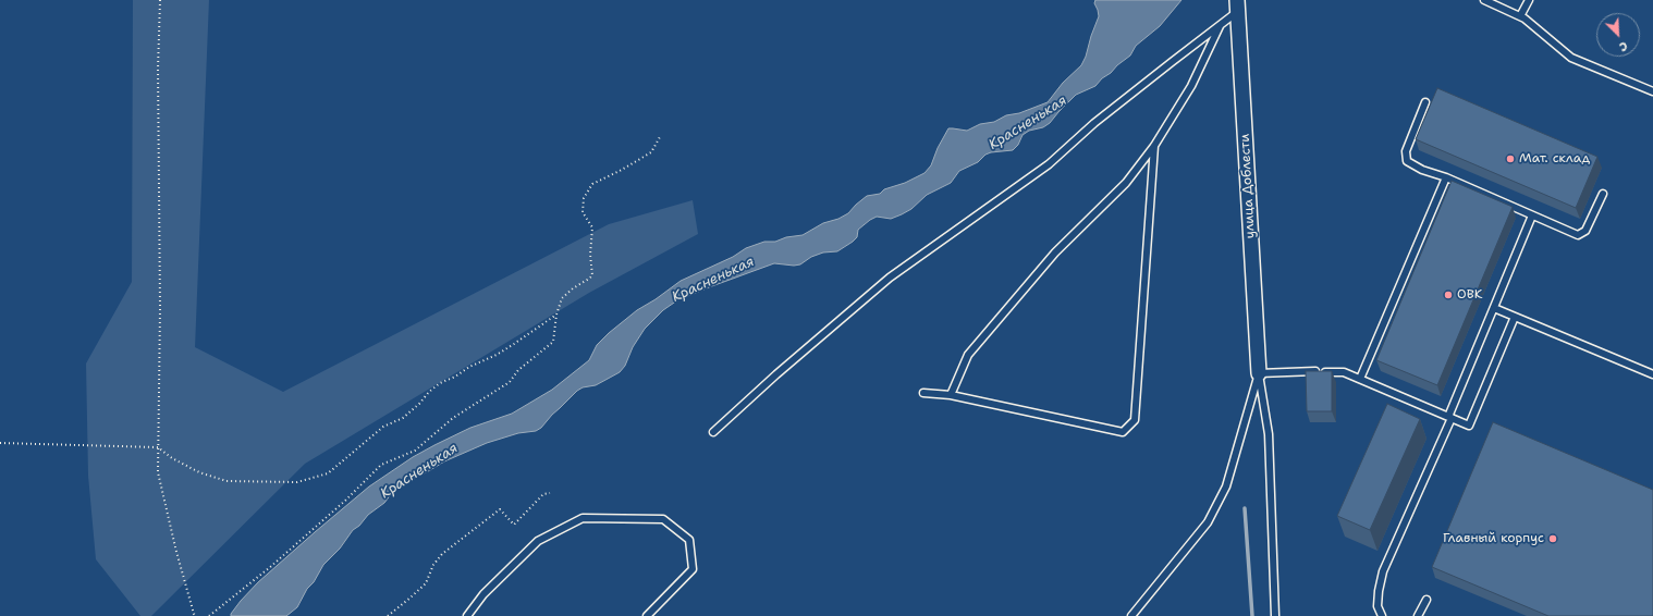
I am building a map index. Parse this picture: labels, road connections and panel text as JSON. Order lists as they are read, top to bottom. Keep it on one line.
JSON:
{"streets":{"street":["улица Доблести"]},"water":["Красненькая"],"places":["Мат. склад","ОВК","Главный корпус"],"north":"bottom right"}
